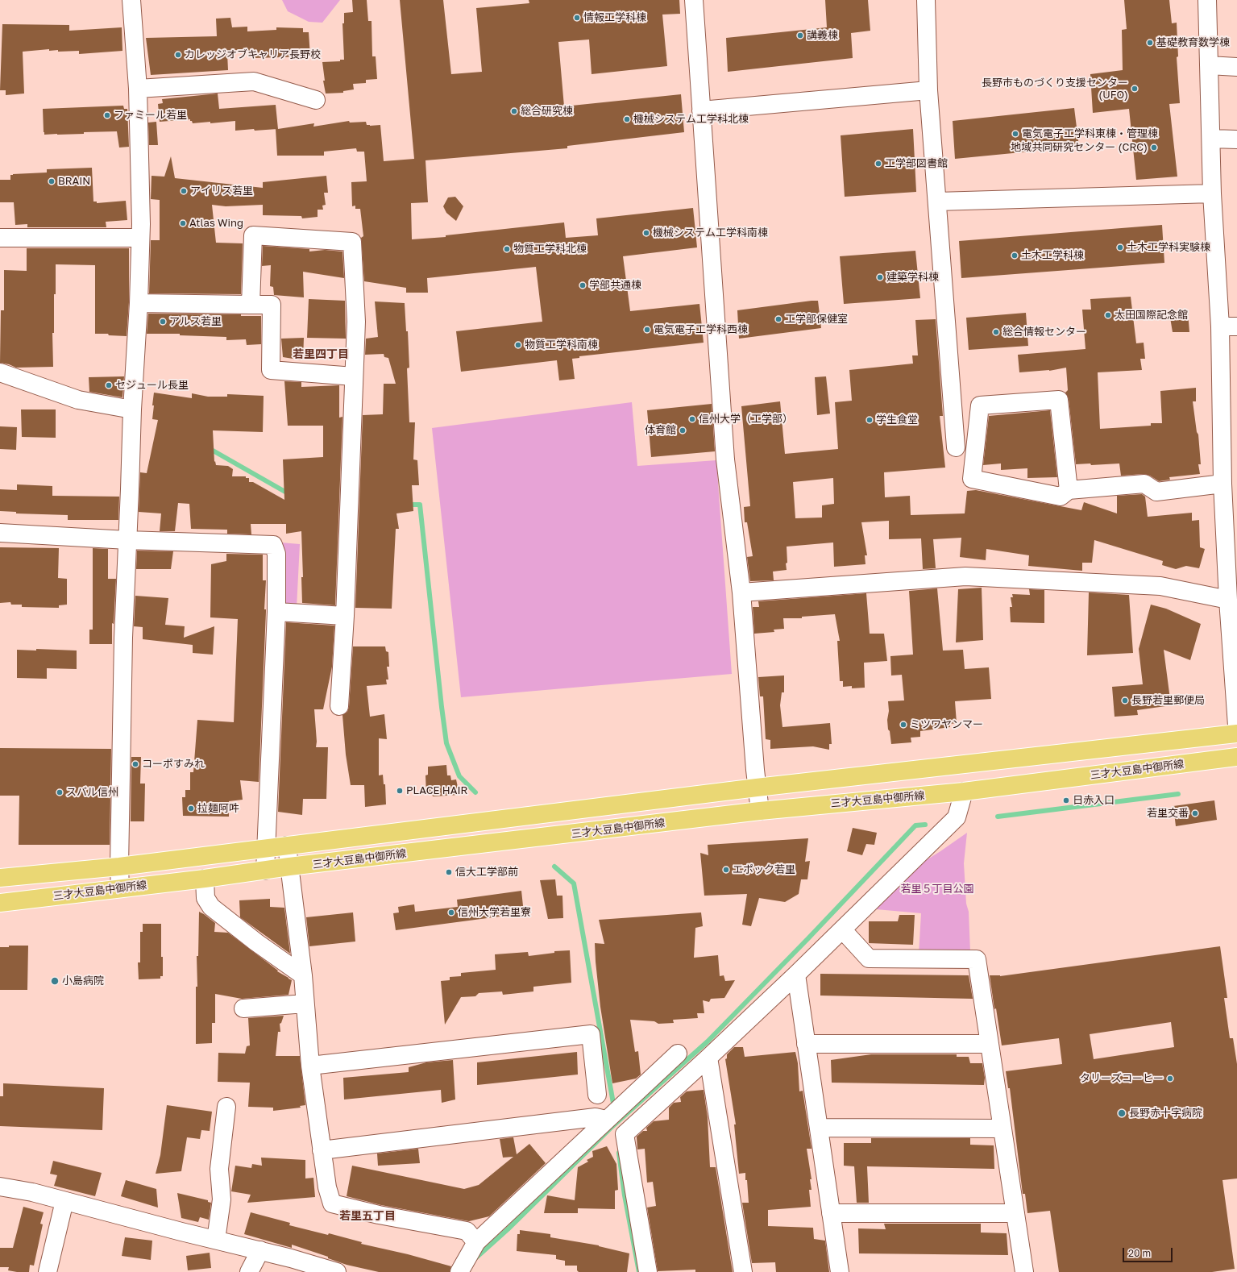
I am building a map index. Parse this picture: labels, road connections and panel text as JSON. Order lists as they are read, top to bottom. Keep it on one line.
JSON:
{"streets":{"main road":["三才大豆島中御所線"]},"districts":["若里四丁目","若里五丁目"],"parks":["若里５丁目公園"],"places":["情報工学科棟","講義棟","基礎教育数学棟","カレッジオブキャリア長野校","長野市ものづくり支援センター (UFO)","総合研究棟","ファミール若里","機械システム工学科北棟","電気電子工学科東棟・管理棟","地域共同研究センター (CRC)","工学部図書館","BRAIN","アイリス若里","Atlas Wing","機械システム工学科南棟","土木工学科実験棟","物質工学科北棟","土木工学科棟","建築学科棟","学部共通棟","太田国際記念館","工学部保健室","アルス若里","電気電子工学科西棟","総合情報センター","物質工学科南棟","セジュール長里","信州大学（工学部）","学生食堂","体育館","長野若里郵便局","ミツワヤンマー","コーポすみれ","PLACE HAIR","スバル信州","日赤入口","拉麺阿吽","若里交番","エポック若里","信大工学部前","信州大学若里寮","小島病院","タリーズコーヒー","長野赤十字病院"],"scale_bar":"20 m"}
